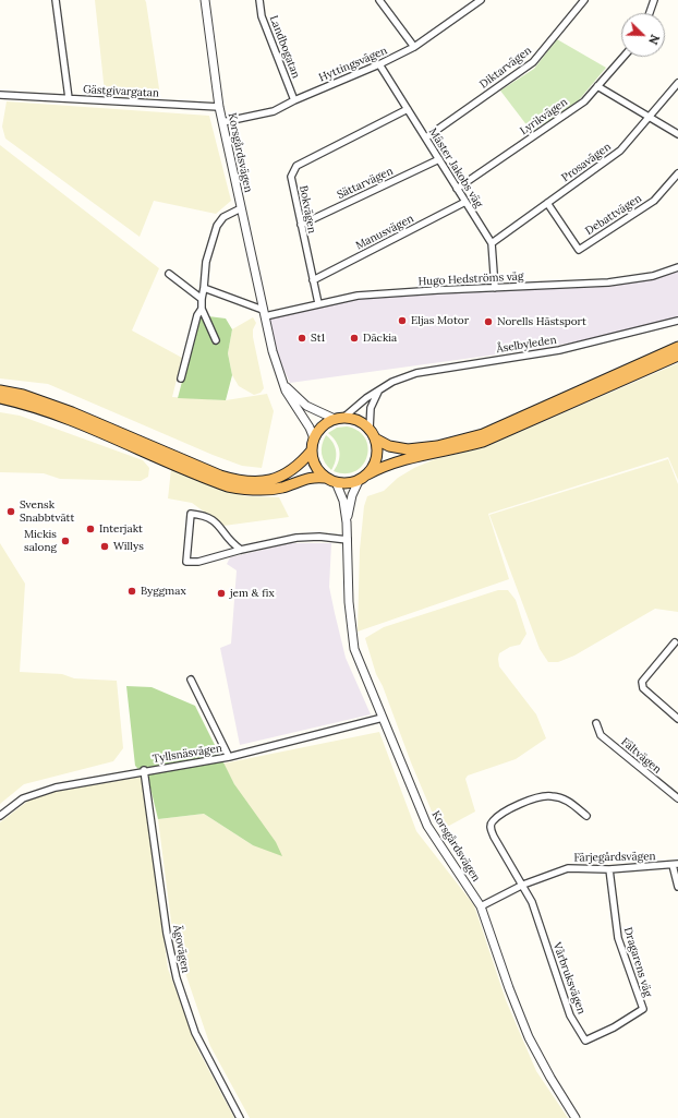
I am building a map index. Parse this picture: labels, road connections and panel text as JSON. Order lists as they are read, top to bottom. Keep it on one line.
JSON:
{"streets":{"street":["Landbogatan","Hyttingsvägen","Diktarvägen","Gästgivargatan","Lyrikvägen","Korsgårdsvägen","Prosavägen","Mäster Jakobs väg","Sättarvägen","Bokvägen","Debattvägen","Manusvägen","Hugo Hedströms väg","Åselbyleden","Tyllsnäsvägen","Fältvägen","Färjegårdsvägen","Ägovägen","Dragarens väg","Vårbruksvägen"]},"crossings":[["Landbogatan","Hyttingsvägen"],["Hyttingsvägen","Korsgårdsvägen"],["Hyttingsvägen","Mäster Jakobs väg"],["Diktarvägen","Mäster Jakobs väg"],["Gästgivargatan","Korsgårdsvägen"],["Lyrikvägen","Mäster Jakobs väg"],["Korsgårdsvägen","Hugo Hedströms väg"],["Korsgårdsvägen","Åselbyleden"],["Korsgårdsvägen","Tyllsnäsvägen"],["Korsgårdsvägen","Färjegårdsvägen"],["Prosavägen","Mäster Jakobs väg"],["Prosavägen","Debattvägen"],["Mäster Jakobs väg","Sättarvägen"],["Mäster Jakobs väg","Bokvägen"],["Mäster Jakobs väg","Manusvägen"],["Mäster Jakobs väg","Hugo Hedströms väg"],["Sättarvägen","Bokvägen"],["Bokvägen","Manusvägen"],["Bokvägen","Hugo Hedströms väg"],["Tyllsnäsvägen","Ägovägen"],["Färjegårdsvägen","Dragarens väg"],["Färjegårdsvägen","Vårbruksvägen"],["Dragarens väg","Vårbruksvägen"]],"places":["Eljas Motor","Norells Hästsport","St1","Däckia","Svensk Snabbtvätt","Interjakt","Mickis salong","Willys","Byggmax","jem & fix"],"north":"bottom right"}
